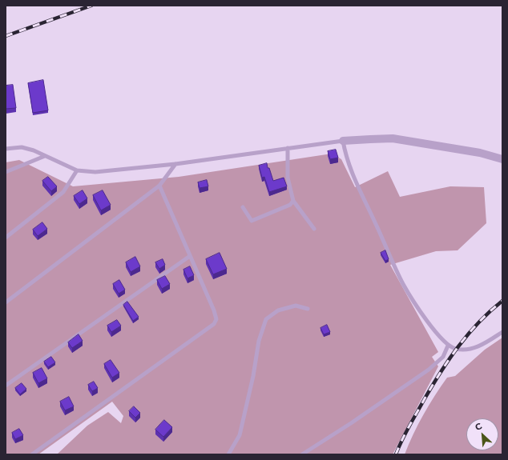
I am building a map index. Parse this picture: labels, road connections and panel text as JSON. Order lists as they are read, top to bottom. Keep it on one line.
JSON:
{"north":"top left"}
